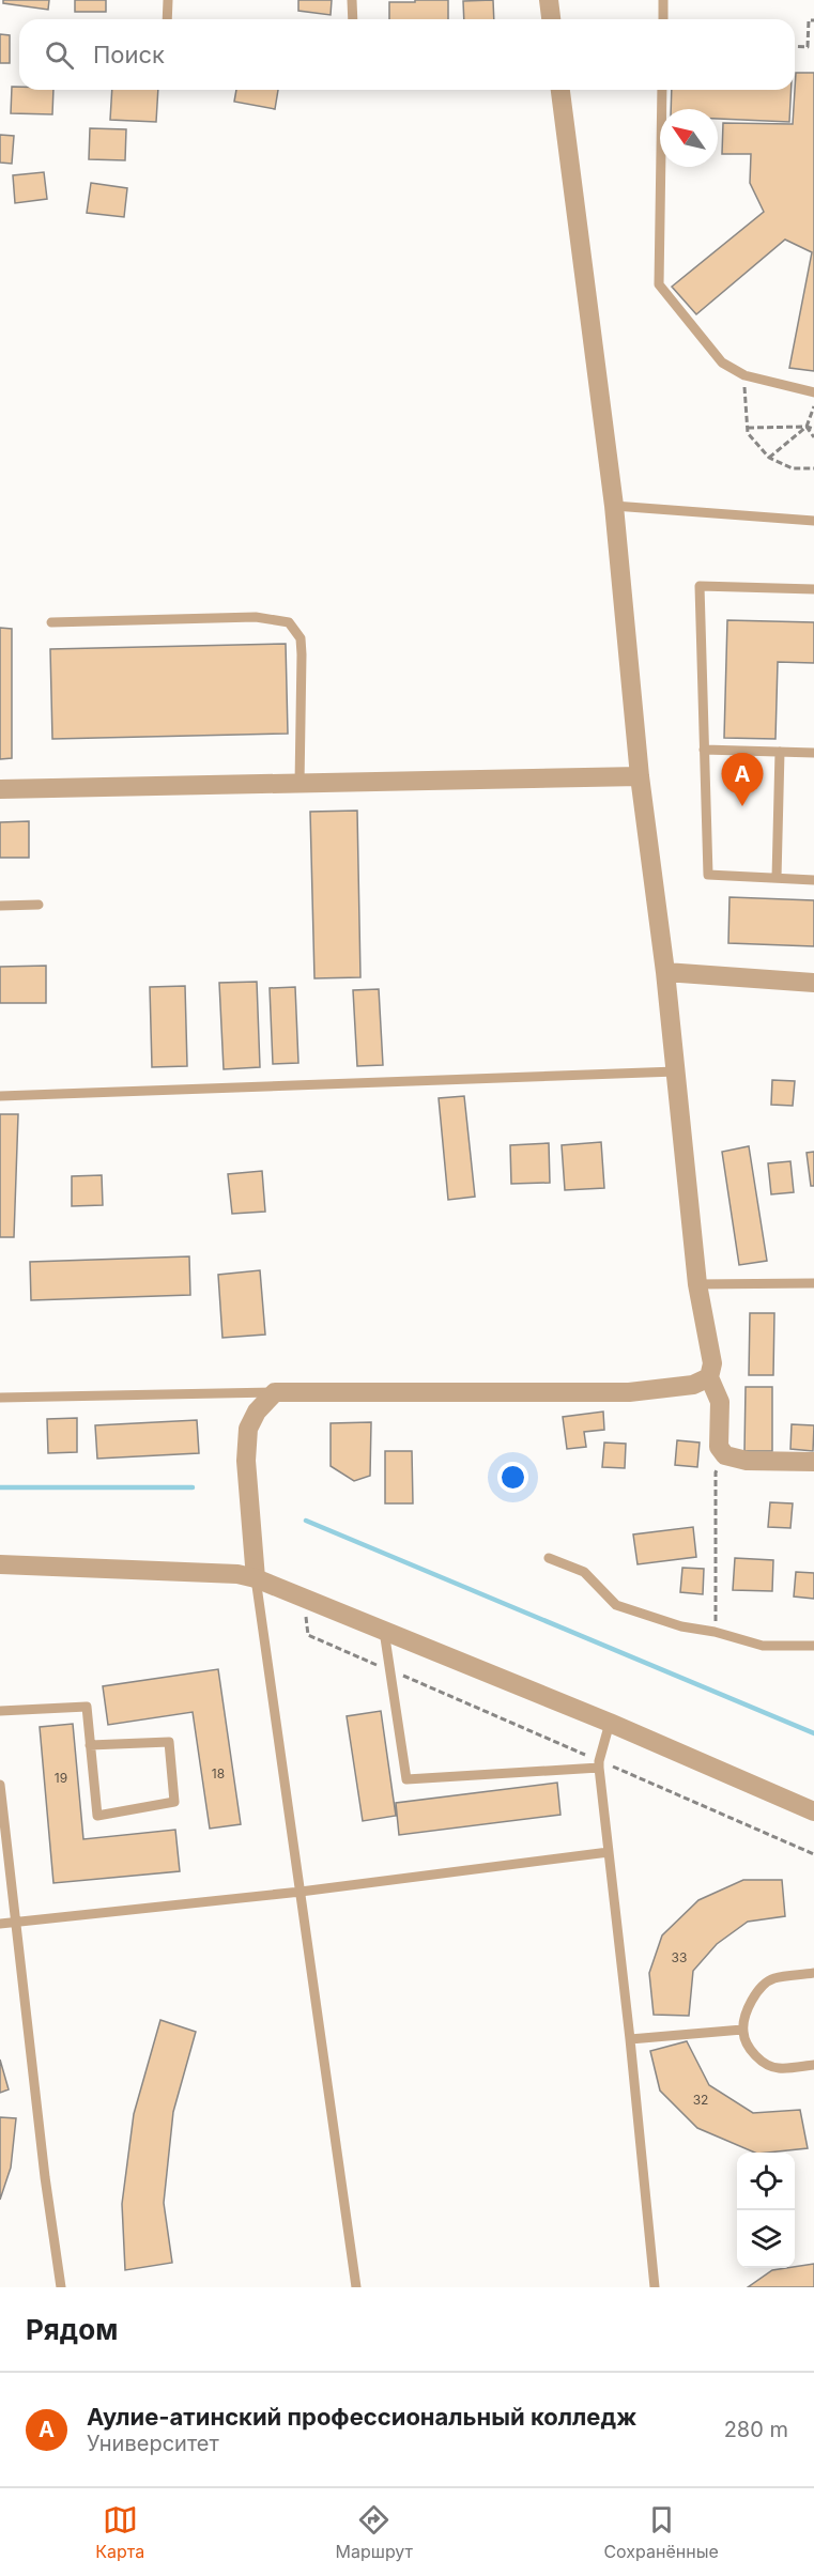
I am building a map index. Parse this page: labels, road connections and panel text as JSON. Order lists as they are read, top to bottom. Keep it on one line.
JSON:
{"house_numbers":["18","19","33","32"],"north":"top left","page":{"search":"Поиск","pins":"A","heading":"Рядом","list":[{"mark":"A","name":"Аулие-атинский профессиональный колледж","note":"Университет","value":"280 m"}],"nav":["Карта","Маршрут","Сохранённые"]}}
